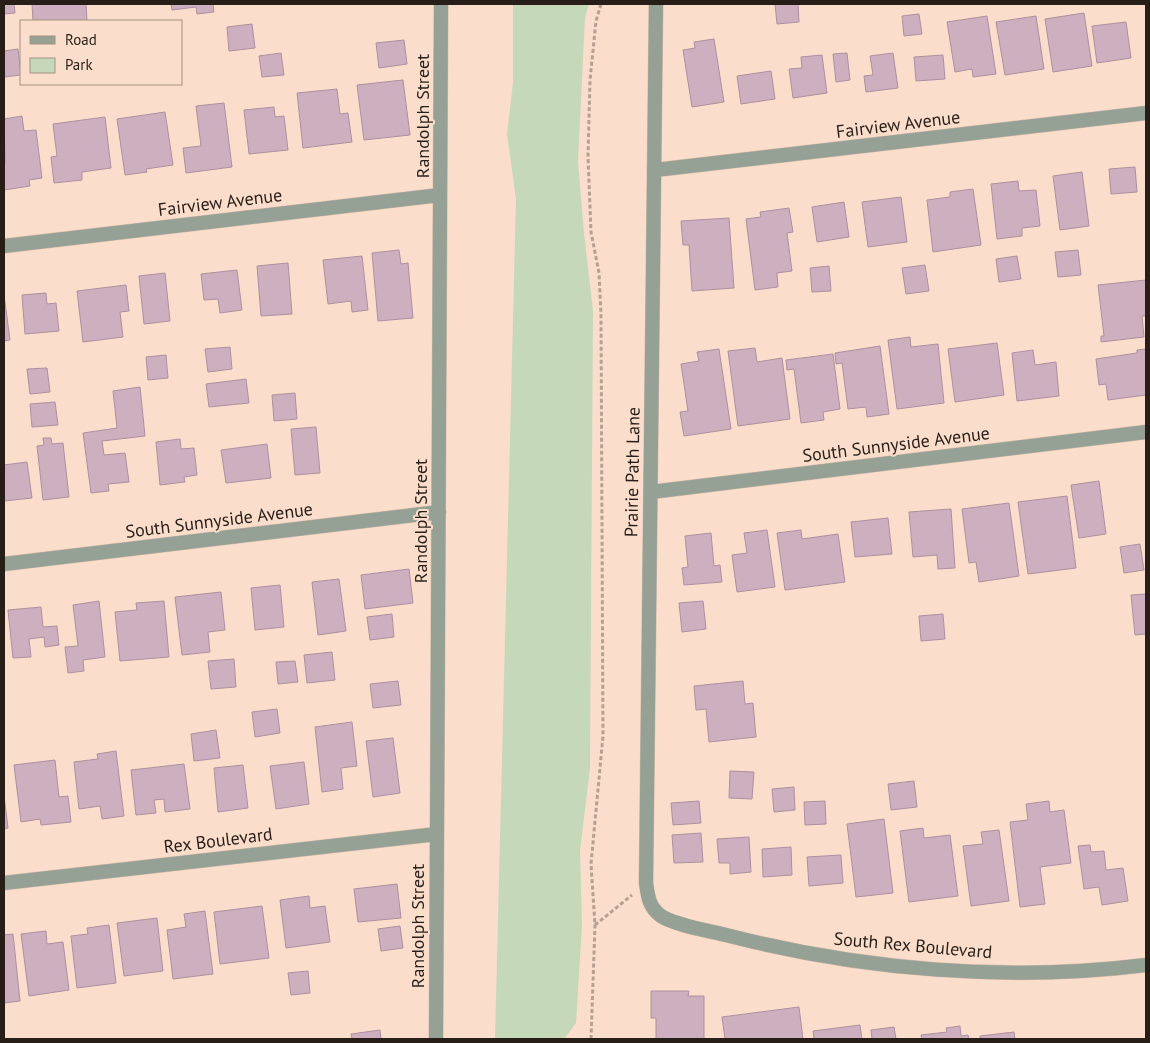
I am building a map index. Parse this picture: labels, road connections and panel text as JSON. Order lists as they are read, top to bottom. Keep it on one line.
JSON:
{"streets":{"street":["Randolph Street","Fairview Avenue","South Sunnyside Avenue","Prairie Path Lane","Rex Boulevard","South Rex Boulevard"]},"crossings":[["Randolph Street","Fairview Avenue"],["Randolph Street","South Sunnyside Avenue"],["Randolph Street","Rex Boulevard"],["Fairview Avenue","Prairie Path Lane"],["South Sunnyside Avenue","Prairie Path Lane"],["Prairie Path Lane","South Rex Boulevard"]],"legend":["Road","Park"]}
